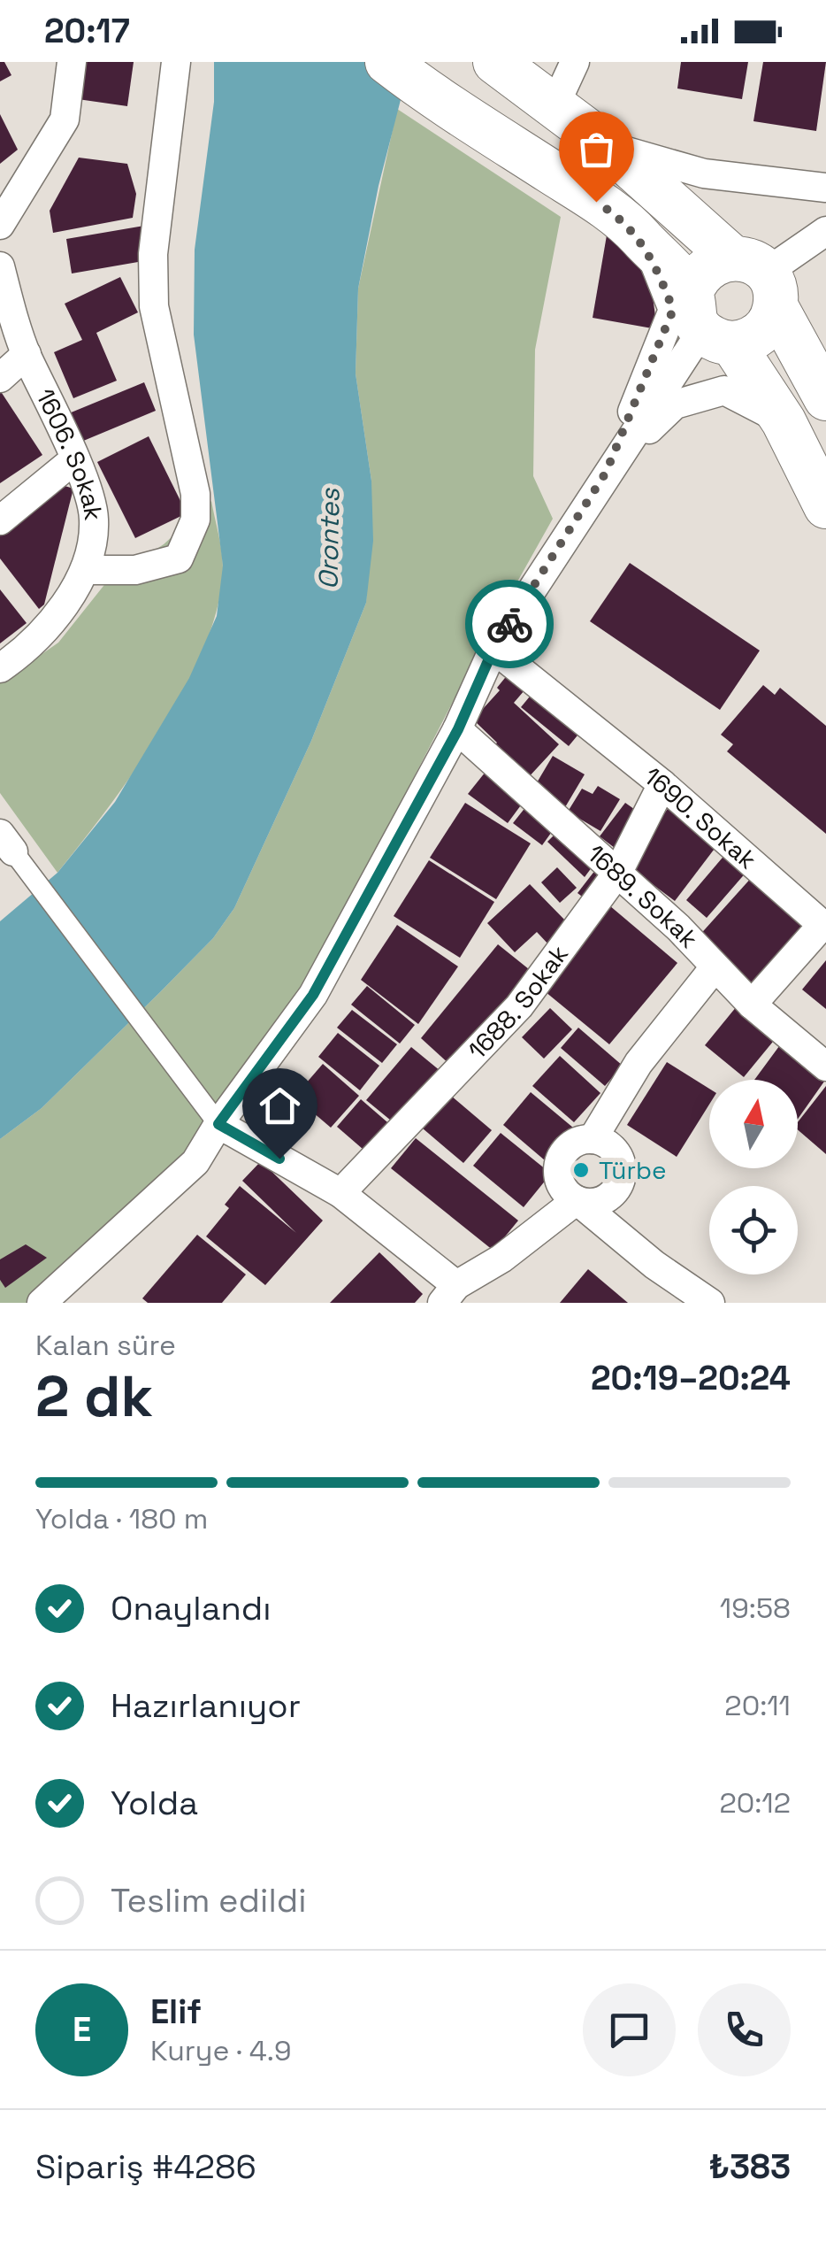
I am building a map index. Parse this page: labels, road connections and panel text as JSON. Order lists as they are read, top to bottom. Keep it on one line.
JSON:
{"streets":{"street":["1606. Sokak","1690. Sokak","1689. Sokak","1688. Sokak"]},"crossings":[["1690. Sokak","1689. Sokak"],["1690. Sokak","1688. Sokak"],["1689. Sokak","1688. Sokak"]],"water":["Orontes"],"places":["Türbe"],"north":"top","page":{"status":"20:17","heading":["2 dk","Kalan süre","20:19–20:24"],"panel":["Elif","Kurye · 4.9","Sipariş #4286","₺383"],"bar":"Yolda · 180 m","list":[["Onaylandı","19:58"],["Hazırlanıyor","20:11"],["Yolda","20:12"],"Teslim edildi"],"round":"E"}}
